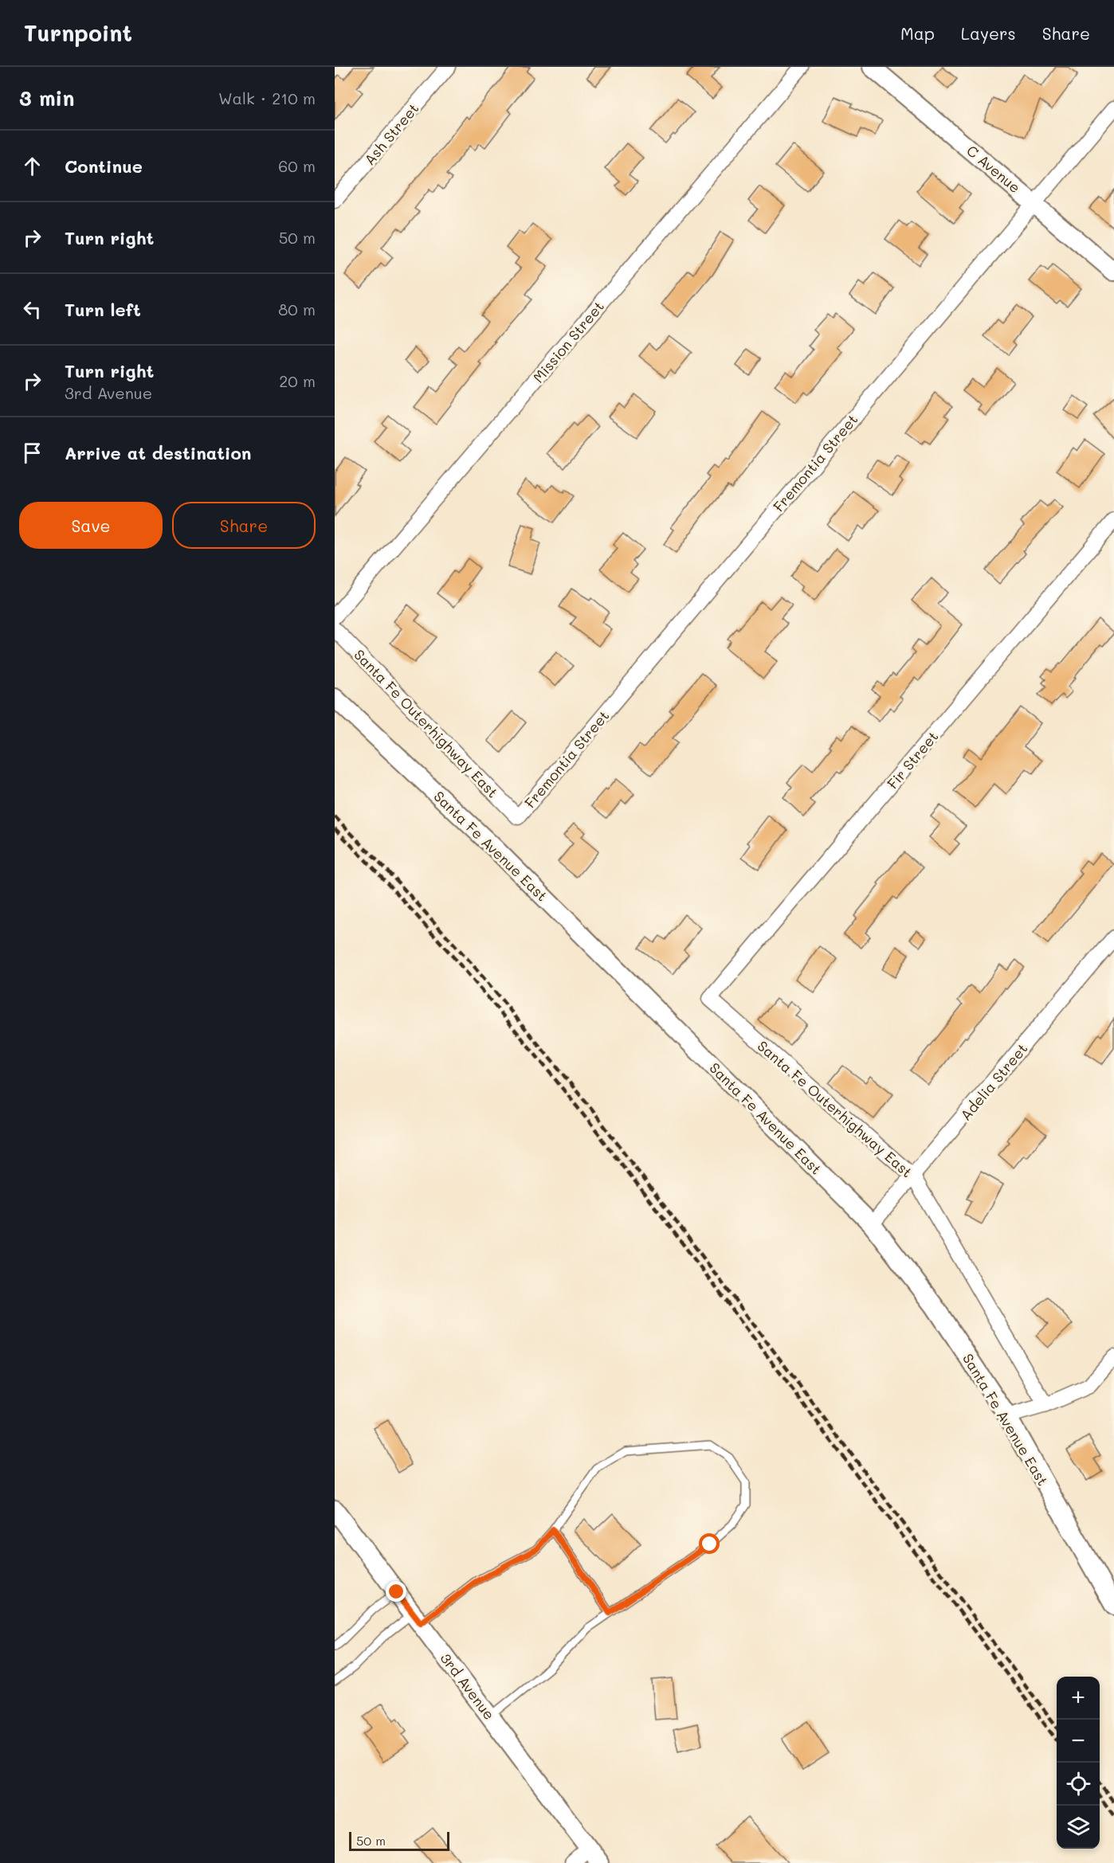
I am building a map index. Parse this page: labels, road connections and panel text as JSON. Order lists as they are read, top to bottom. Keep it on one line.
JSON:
{"streets":{"street":["Ash Street","C Avenue","Mission Street","Fremontia Street","Santa Fe Outerhighway East","Fir Street","Santa Fe Avenue East","Adelia Street","3rd Avenue"]},"crossings":[["C Avenue","Fremontia Street"],["Fremontia Street","Santa Fe Outerhighway East"],["Santa Fe Outerhighway East","Fir Street"],["Santa Fe Outerhighway East","Adelia Street"],["Santa Fe Avenue East","Adelia Street"]],"scale_bar":"50 m","page":{"header":"Turnpoint","nav":["Map","Layers","Share"],"heading":["3 min","Walk · 210 m"],"list":[["Continue","60 m"],["Turn right","50 m"],["Turn left","80 m"],["Turn right","3rd Avenue","20 m"],"Arrive at destination"],"buttons":["Save","Share"],"map_buttons":["+","−"],"scale":"50 m"}}
